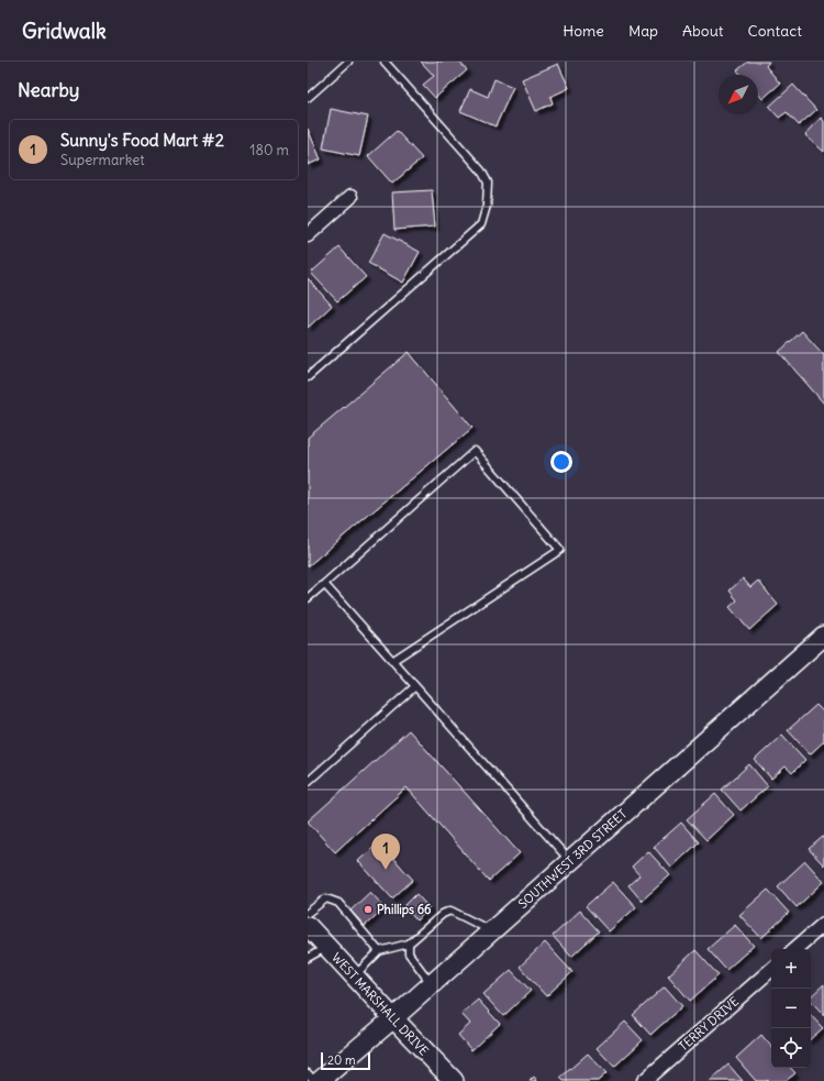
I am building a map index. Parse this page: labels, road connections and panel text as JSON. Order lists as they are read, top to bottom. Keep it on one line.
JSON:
{"streets":{"street":["SOUTHWEST 3RD STREET","WEST MARSHALL DRIVE","TERRY DRIVE"]},"crossings":[["SOUTHWEST 3RD STREET","WEST MARSHALL DRIVE"]],"places":["Phillips 66"],"scale_bar":"20 m","north":"bottom left","page":{"header":"Gridwalk","nav":["Home","Map","About","Contact"],"heading":"Nearby","list":[{"mark":"1","name":"Sunny's Food Mart #2","note":"Supermarket","value":"180 m"}],"pins":"1","map_buttons":["+","−"],"scale":"20 m"}}
